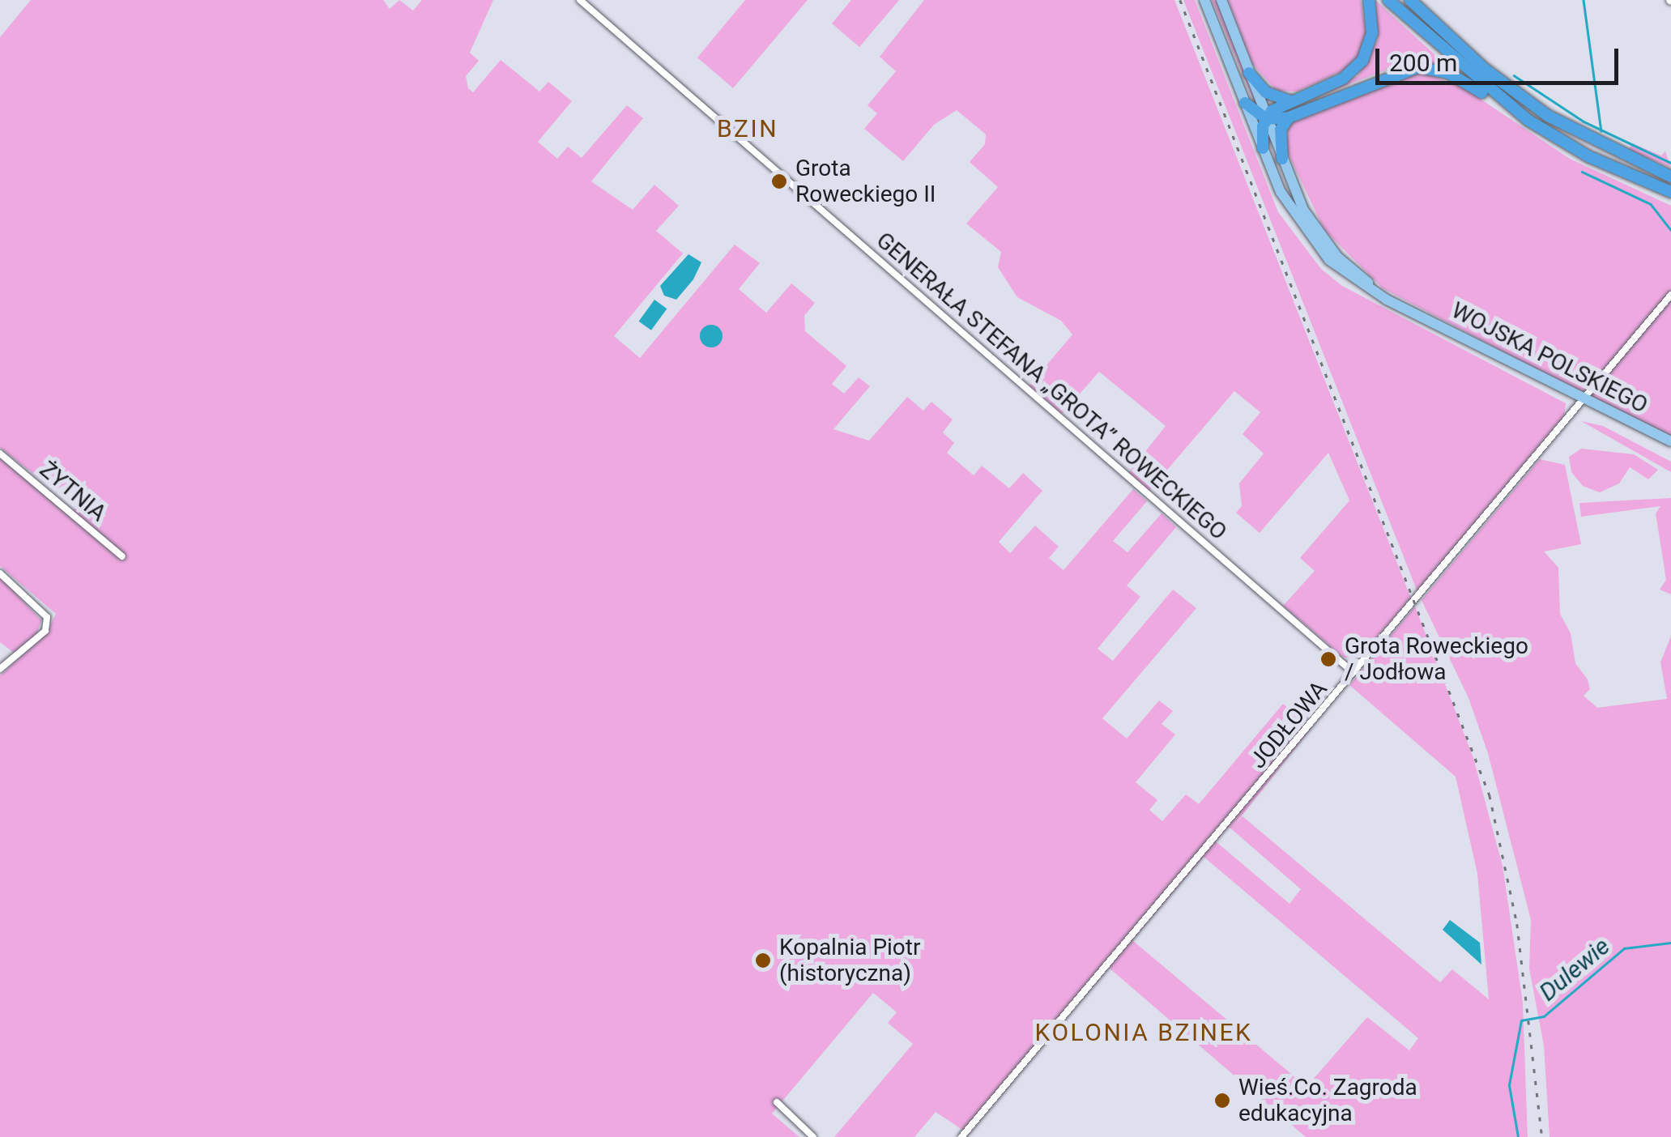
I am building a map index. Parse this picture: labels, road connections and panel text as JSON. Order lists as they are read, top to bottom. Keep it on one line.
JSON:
{"streets":{"main road":["WOJSKA POLSKIEGO"],"street":["GENERAŁA STEFANA „GROTA” ROWECKIEGO","ŻYTNIA","JODŁOWA"]},"crossings":[["WOJSKA POLSKIEGO","JODŁOWA"],["GENERAŁA STEFANA „GROTA” ROWECKIEGO","JODŁOWA"]],"districts":["BZIN","KOLONIA BZINEK"],"water":["Dulewie"],"places":["Grota Roweckiego II","Grota Roweckiego / Jodłowa","Kopalnia Piotr (historyczna)","Wieś.Co. Zagroda edukacyjna"],"scale_bar":"200 m"}
